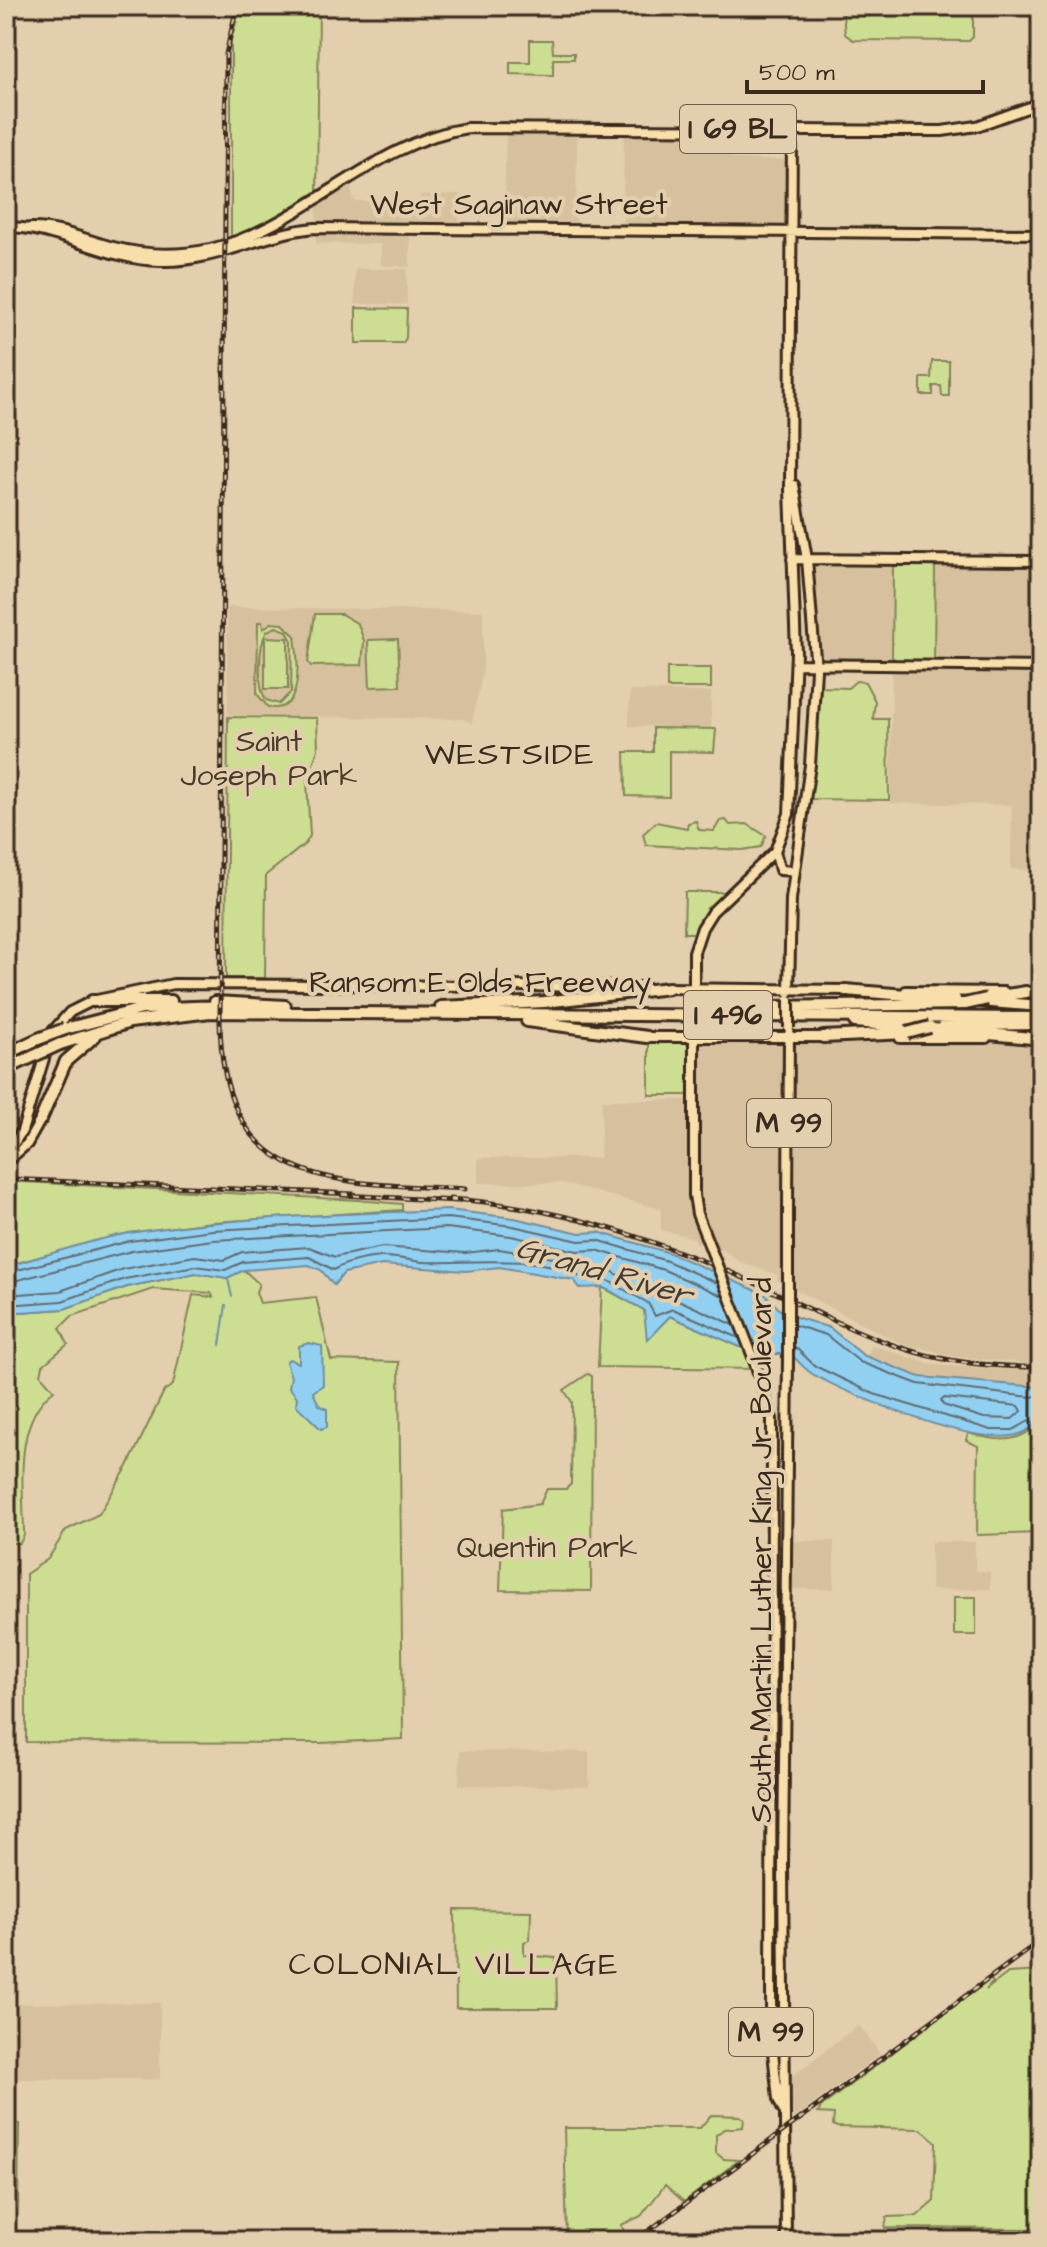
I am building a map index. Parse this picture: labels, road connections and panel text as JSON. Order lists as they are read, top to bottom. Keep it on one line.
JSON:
{"streets":{"highway":["Ransom E Olds Freeway","I 496"],"main road":["I 69 BL","West Saginaw Street","M 99","South Martin Luther King Jr Boulevard"]},"crossings":[["I 69 BL","West Saginaw Street"],["Ransom E Olds Freeway","I 496"],["M 99","South Martin Luther King Jr Boulevard"]],"districts":["WESTSIDE","COLONIAL VILLAGE"],"water":["Grand River"],"parks":["Saint Joseph Park","Quentin Park"],"scale_bar":"500 m"}
